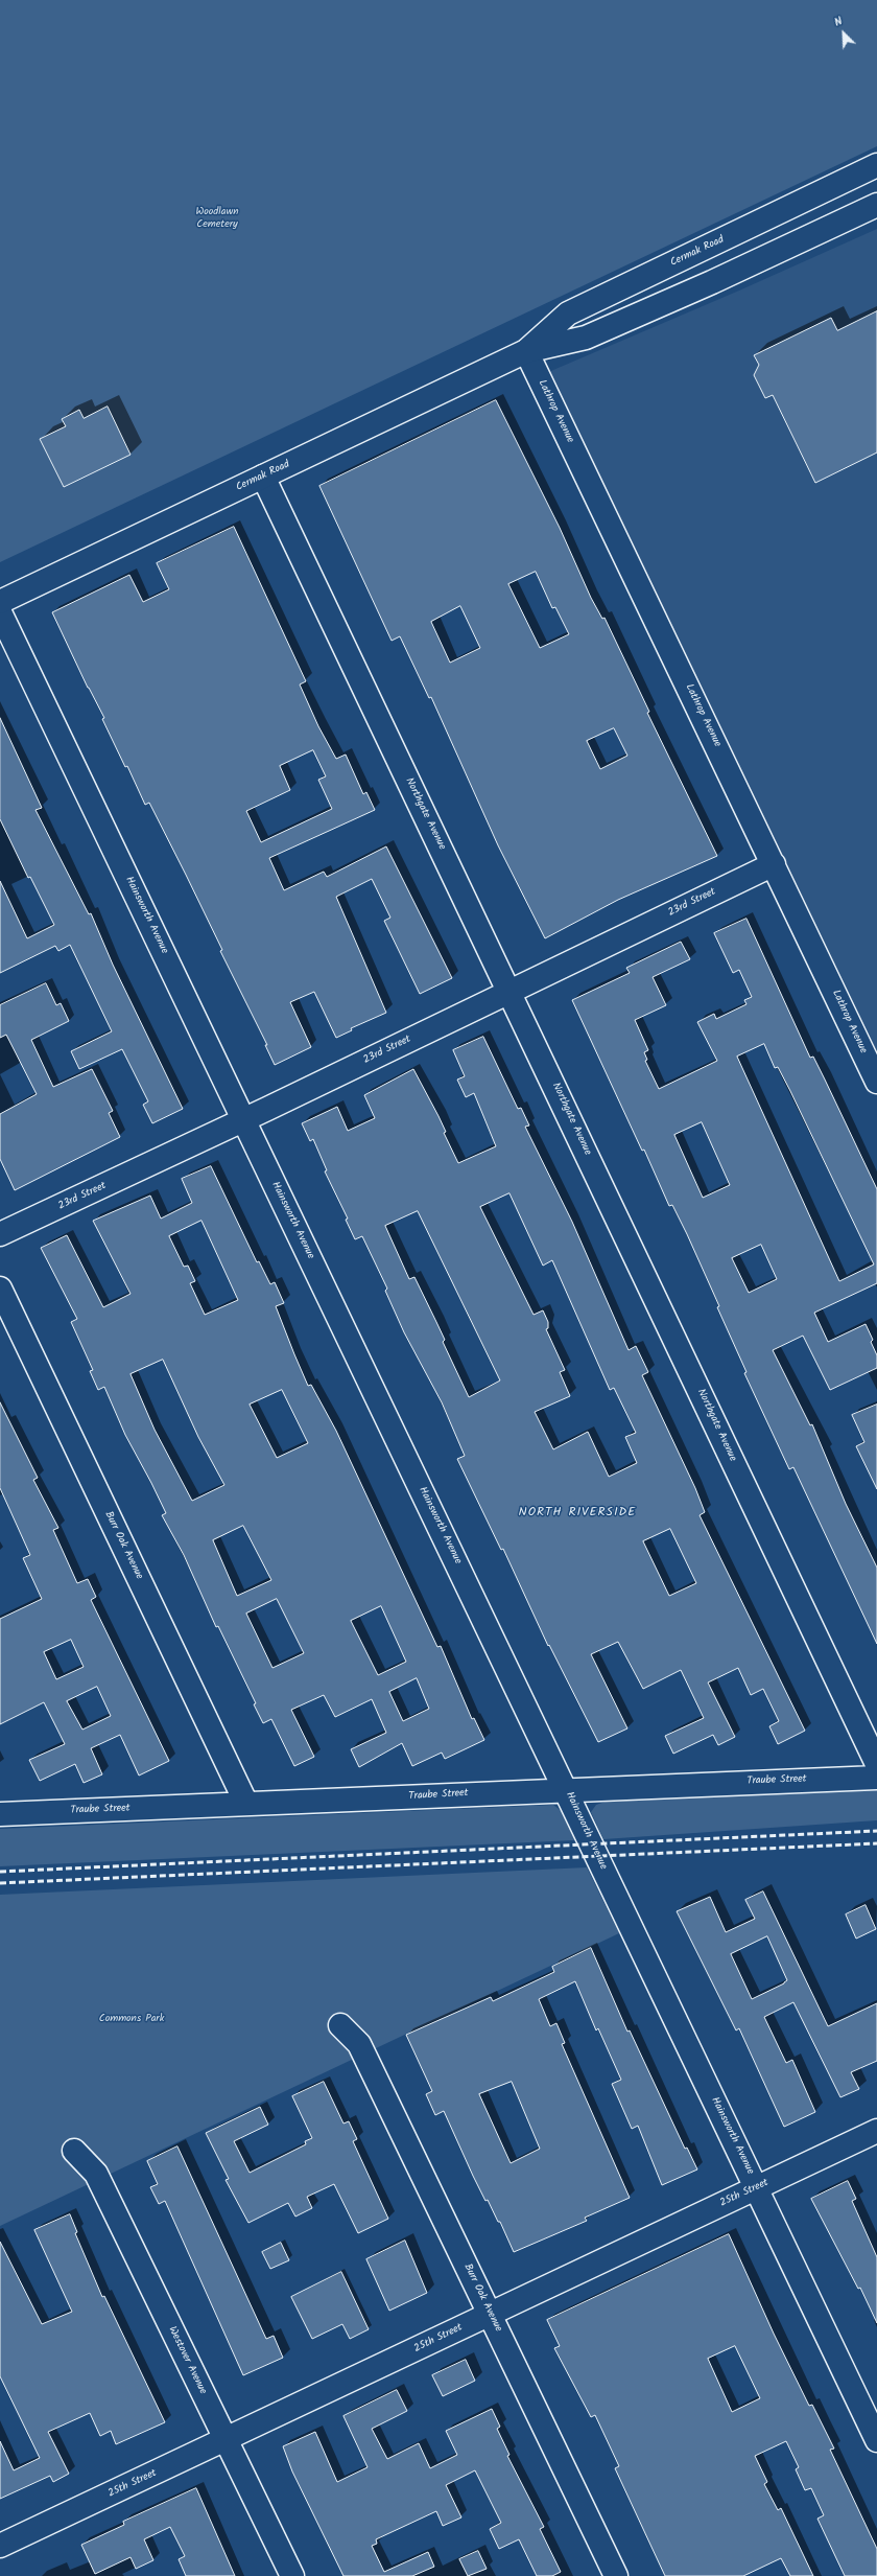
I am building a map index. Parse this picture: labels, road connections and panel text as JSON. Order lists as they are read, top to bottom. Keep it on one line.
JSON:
{"streets":{"street":["Cermak Road","Lathrop Avenue","Northgate Avenue","23rd Street","Hainsworth Avenue","Burr Oak Avenue","Traube Street","25th Street","Westover Avenue"]},"crossings":[["Cermak Road","Lathrop Avenue"],["Cermak Road","Northgate Avenue"],["Lathrop Avenue","23rd Street"],["Northgate Avenue","23rd Street"],["23rd Street","Hainsworth Avenue"],["Hainsworth Avenue","Traube Street"],["Hainsworth Avenue","25th Street"],["Burr Oak Avenue","Traube Street"],["Burr Oak Avenue","25th Street"],["25th Street","Westover Avenue"]],"districts":["NORTH RIVERSIDE"],"parks":["Woodlawn Cemetery","Commons Park"],"north":"top left"}
